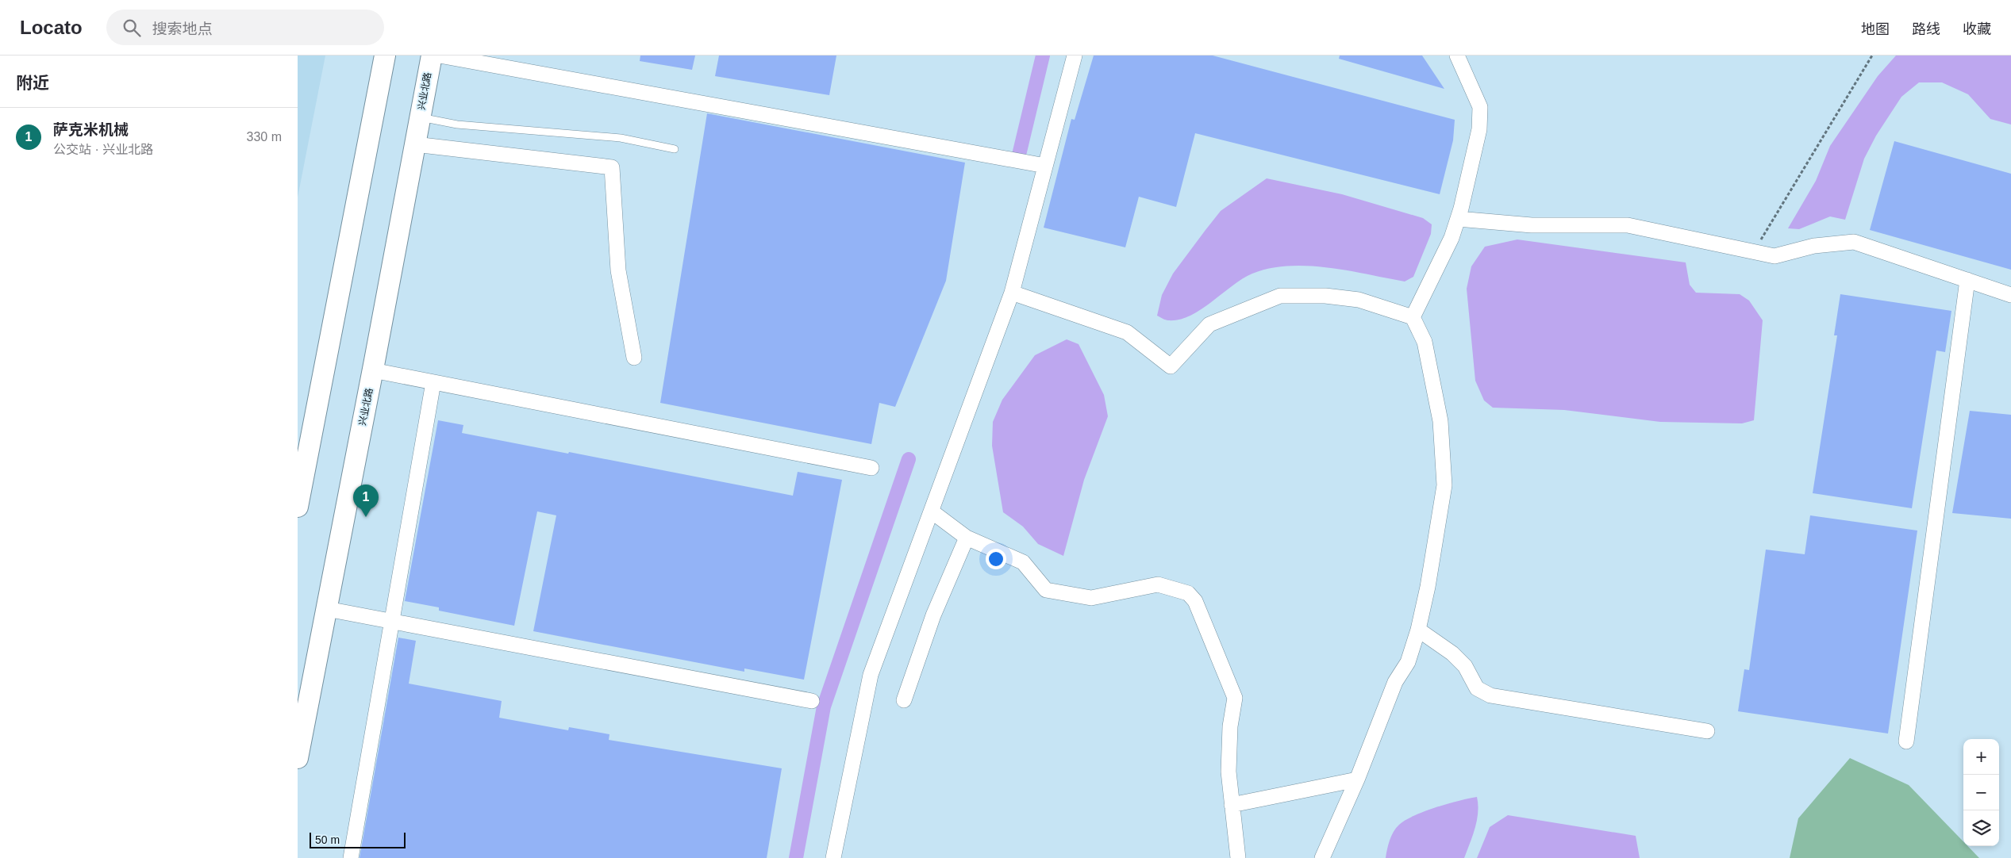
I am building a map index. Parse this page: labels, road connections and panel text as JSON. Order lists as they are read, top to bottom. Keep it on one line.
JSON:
{"streets":{"main road":["兴业北路"]},"scale_bar":"50 m","page":{"header":"Locato","search":"搜索地点","nav":["地图","路线","收藏"],"heading":"附近","list":[{"mark":"1","name":"萨克米机械","note":"公交站 · 兴业北路","value":"330 m"}],"pins":"1","map_buttons":["+","−"],"scale":"50 m"}}
